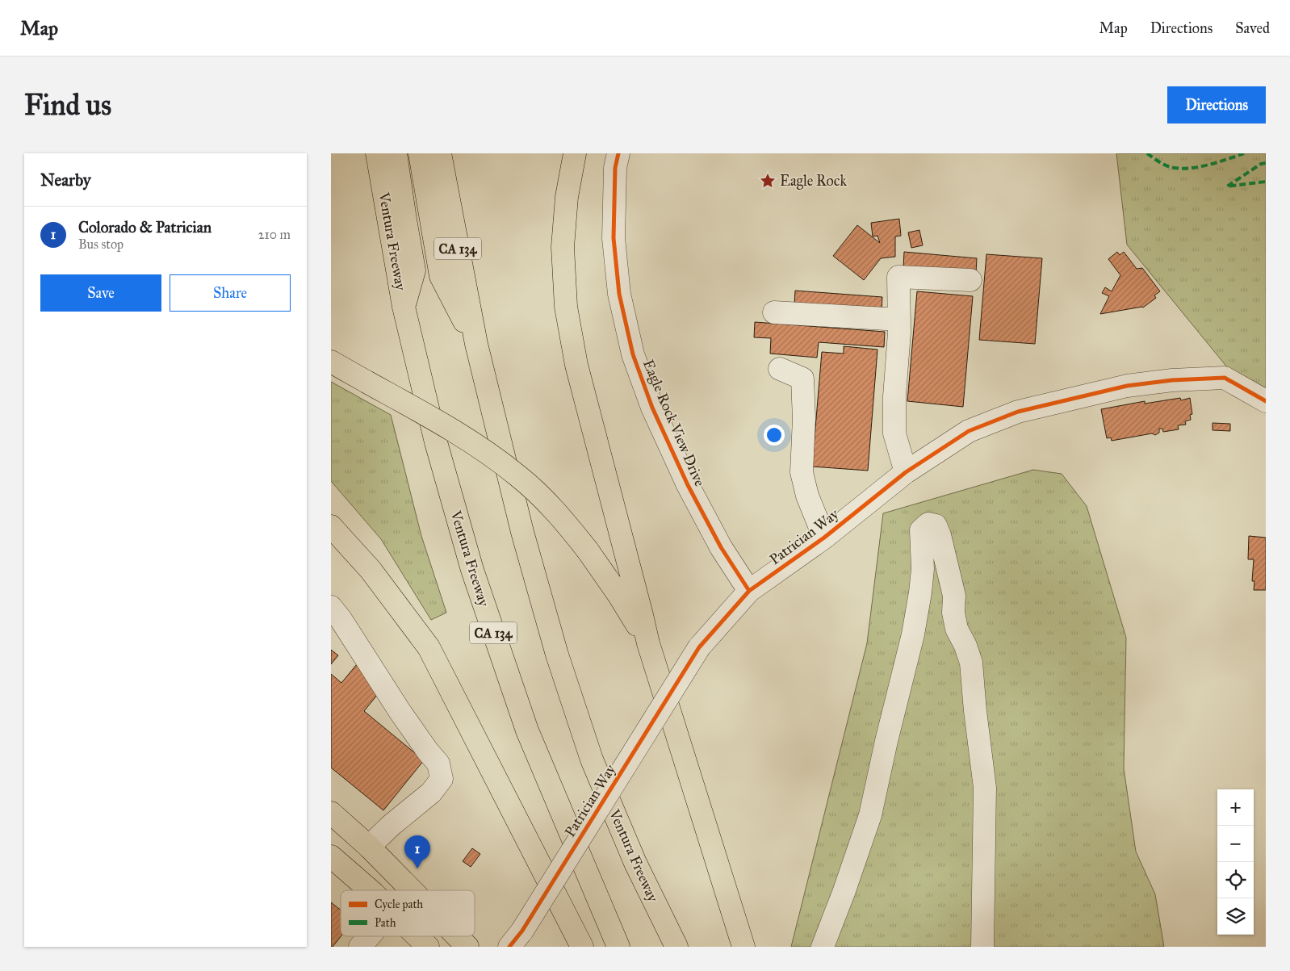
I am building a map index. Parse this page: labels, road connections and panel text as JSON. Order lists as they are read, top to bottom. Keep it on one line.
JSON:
{"streets":{"main road":["Ventura Freeway","CA 134"],"street":["Eagle Rock View Drive","Patrician Way"]},"crossings":[["Eagle Rock View Drive","Patrician Way"]],"places":{"place":["Eagle Rock"]},"legend":["Cycle path","Path"],"page":{"header":"Map","nav":["Map","Directions","Saved"],"buttons":["Directions",["Save","Share"]],"title":"Find us","heading":"Nearby","list":[{"mark":"1","name":"Colorado & Patrician","note":"Bus stop","value":"210 m"}],"map_buttons":["+","−"],"pins":"1"}}
